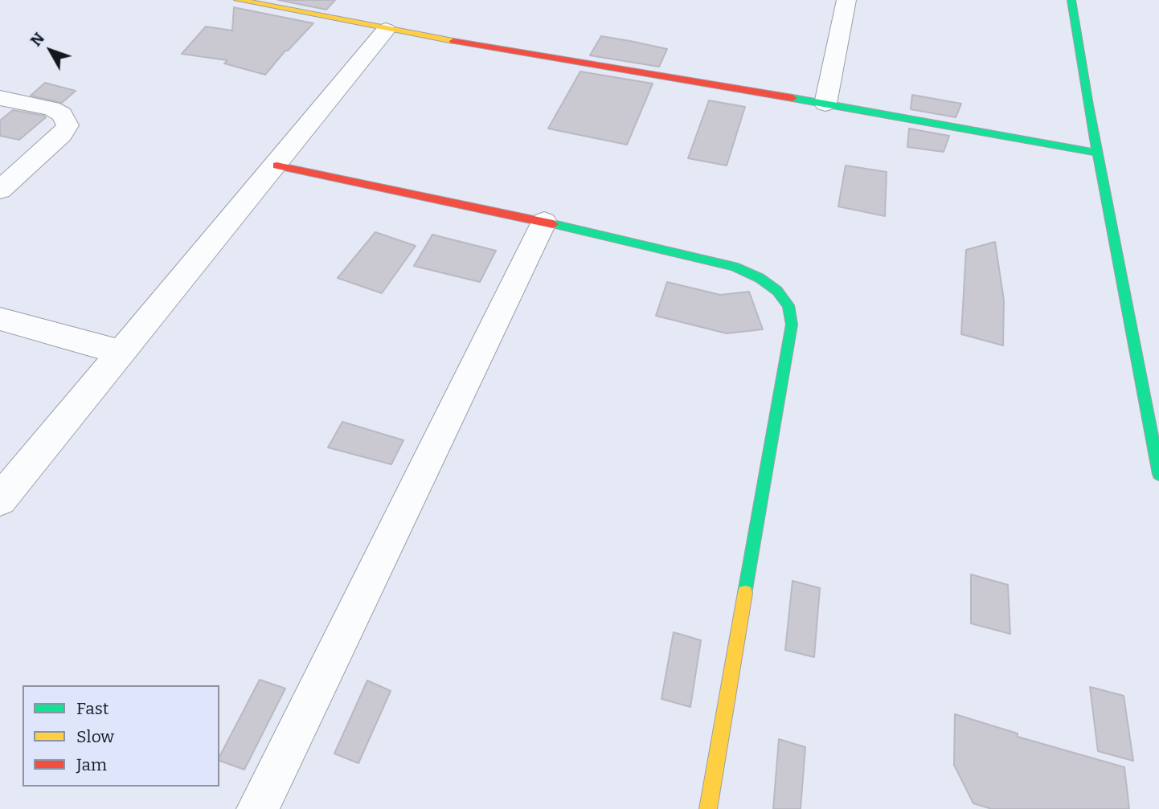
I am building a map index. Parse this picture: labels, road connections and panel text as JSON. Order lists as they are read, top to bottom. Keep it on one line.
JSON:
{"legend":["Fast","Slow","Jam"],"north":"top left"}
